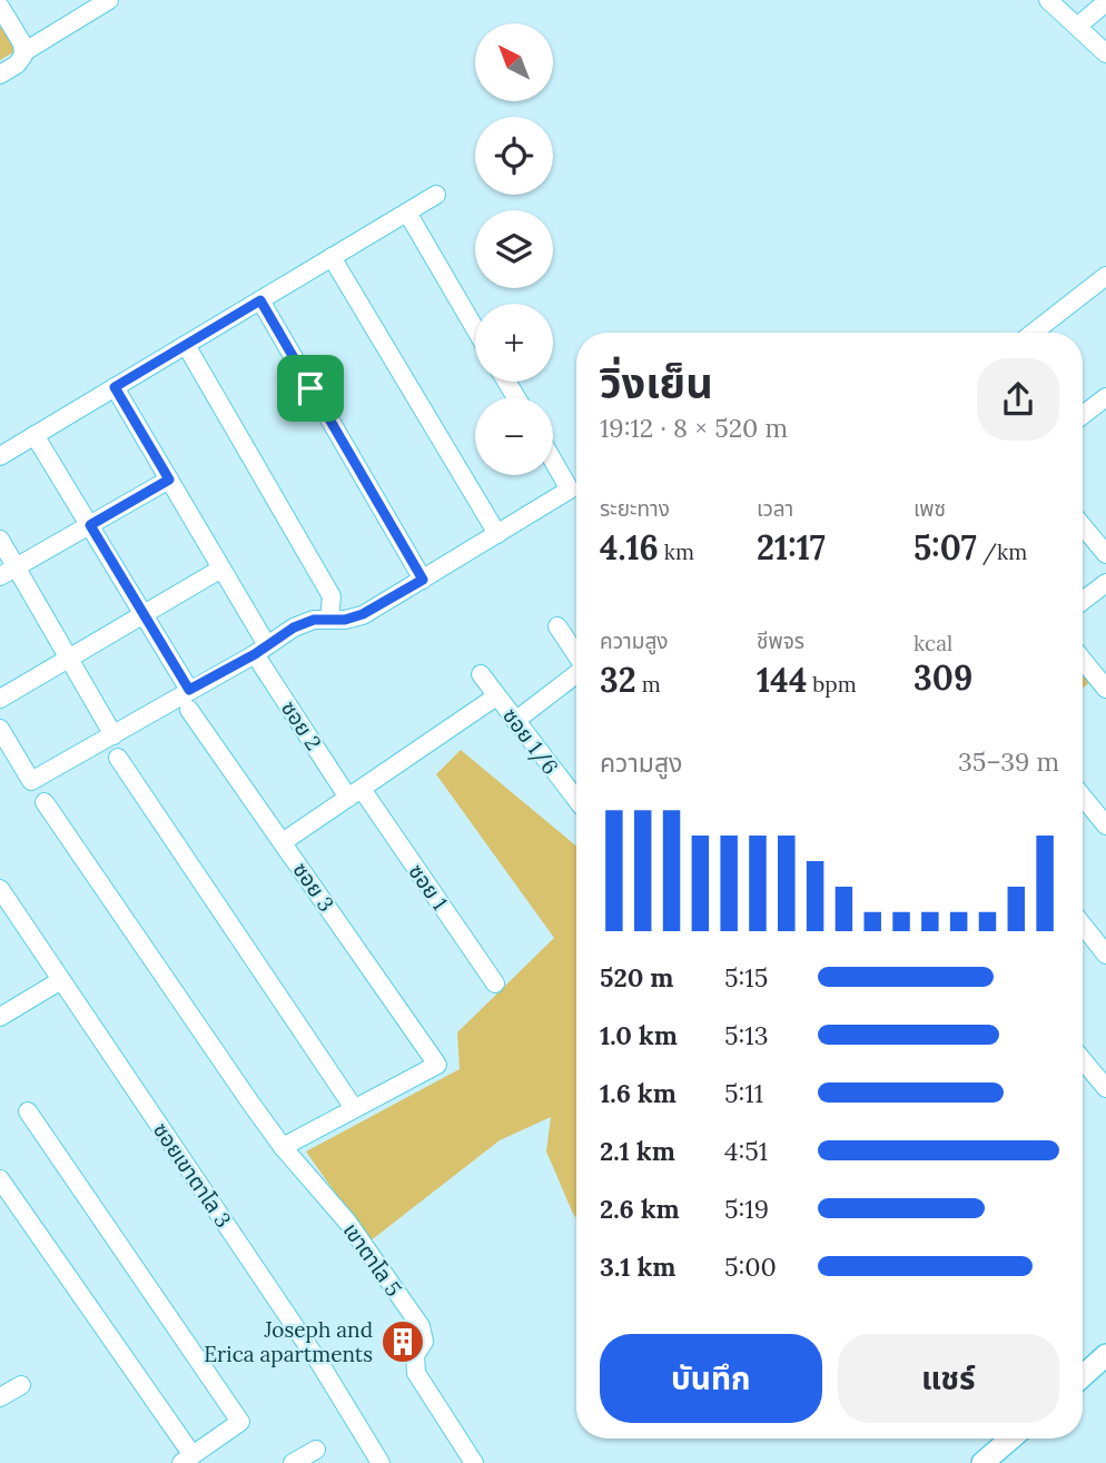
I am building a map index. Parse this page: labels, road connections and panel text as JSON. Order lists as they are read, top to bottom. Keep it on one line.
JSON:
{"streets":{"street":["ซอย 2","ซอย 1/6","ซอย 3","ซอย 1","ซอยเขาตาโล 3","เขาตาโล 5"]},"crossings":[["ซอย 2","ซอย 1"]],"places":{"building":["Joseph and Erica apartments"]},"north":"top left","page":{"map_buttons":["+","−"],"heading":["วิ่งเย็น","19:12 · 8 × 520 m"],"stats":[["ระยะทาง","4.16 km"],["เวลา","21:17"],["เพซ","5:07 /km"],["ความสูง","32 m"],["ชีพจร","144 bpm"],["kcal","309"]],"chart":["ความสูง","35–39 m"],"list":[{"name":"520 m","note":"5:15"},{"name":"1.0 km","note":"5:13"},{"name":"1.6 km","note":"5:11"},{"name":"2.1 km","note":"4:51"},{"name":"2.6 km","note":"5:19"},{"name":"3.1 km","note":"5:00"}],"buttons":["บันทึก","แชร์"]}}
